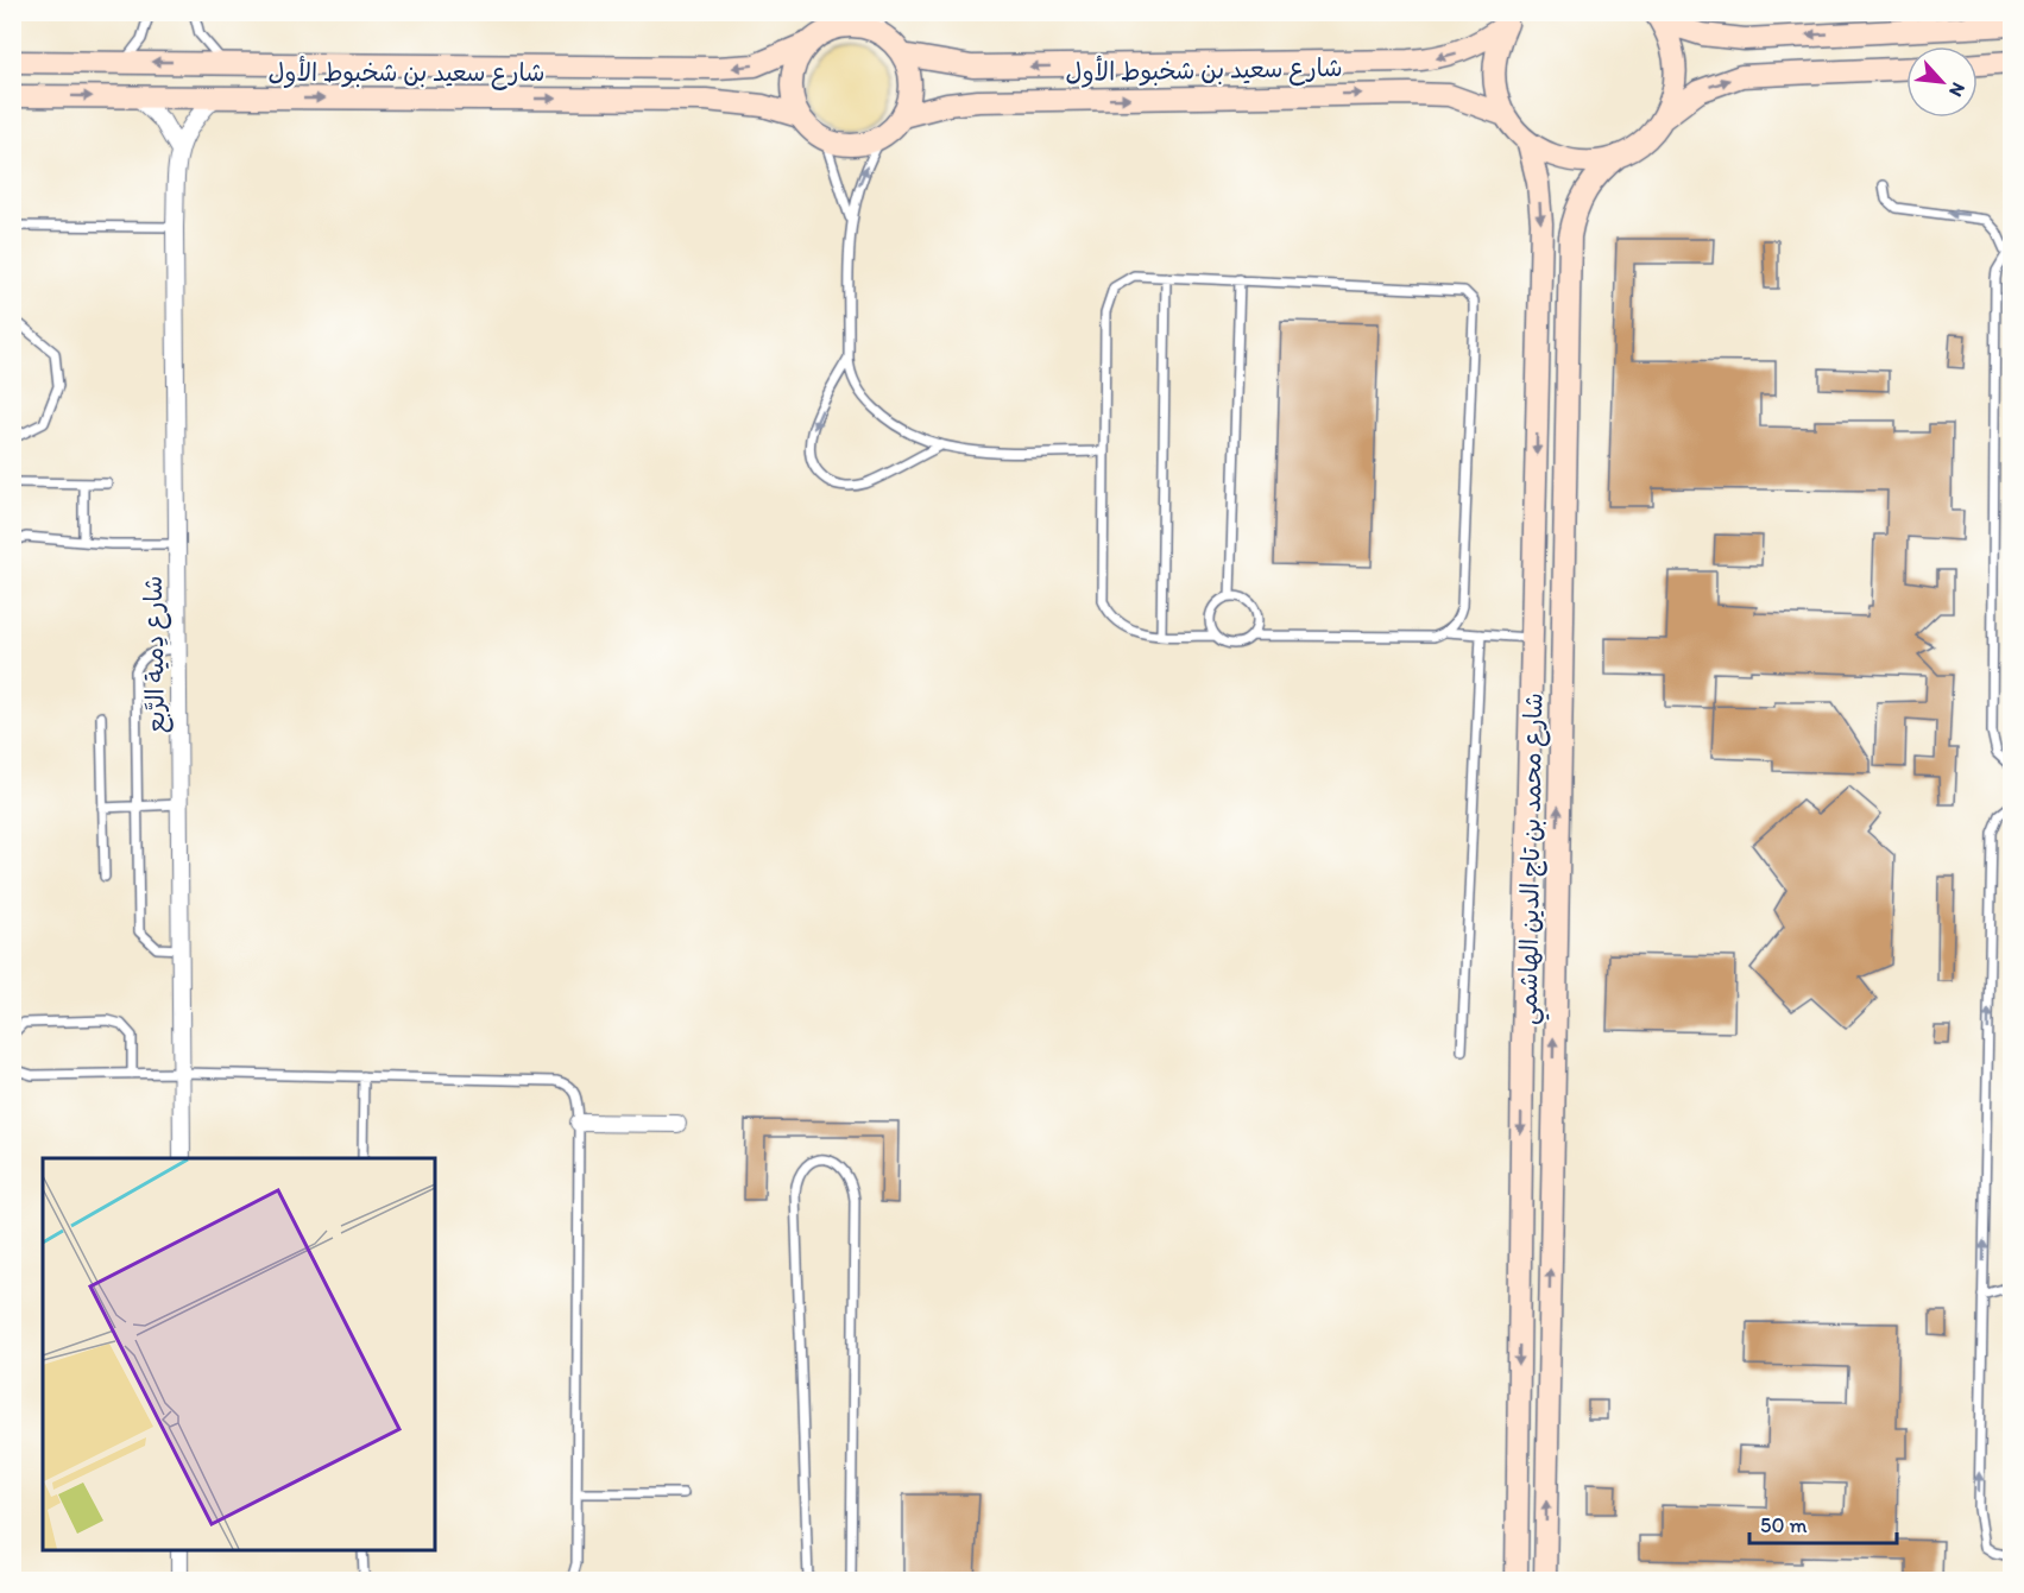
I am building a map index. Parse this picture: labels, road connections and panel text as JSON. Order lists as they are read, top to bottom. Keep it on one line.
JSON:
{"streets":{"main road":["شارع سعيد بن شخبوط الأول","شارع محمد بن تاج الدين الهاشمي"],"street":["شارع دِمية الرَّبع"]},"crossings":[["شارع سعيد بن شخبوط الأول","شارع دِمية الرَّبع"]],"scale_bar":"50 m","north":"bottom right"}
